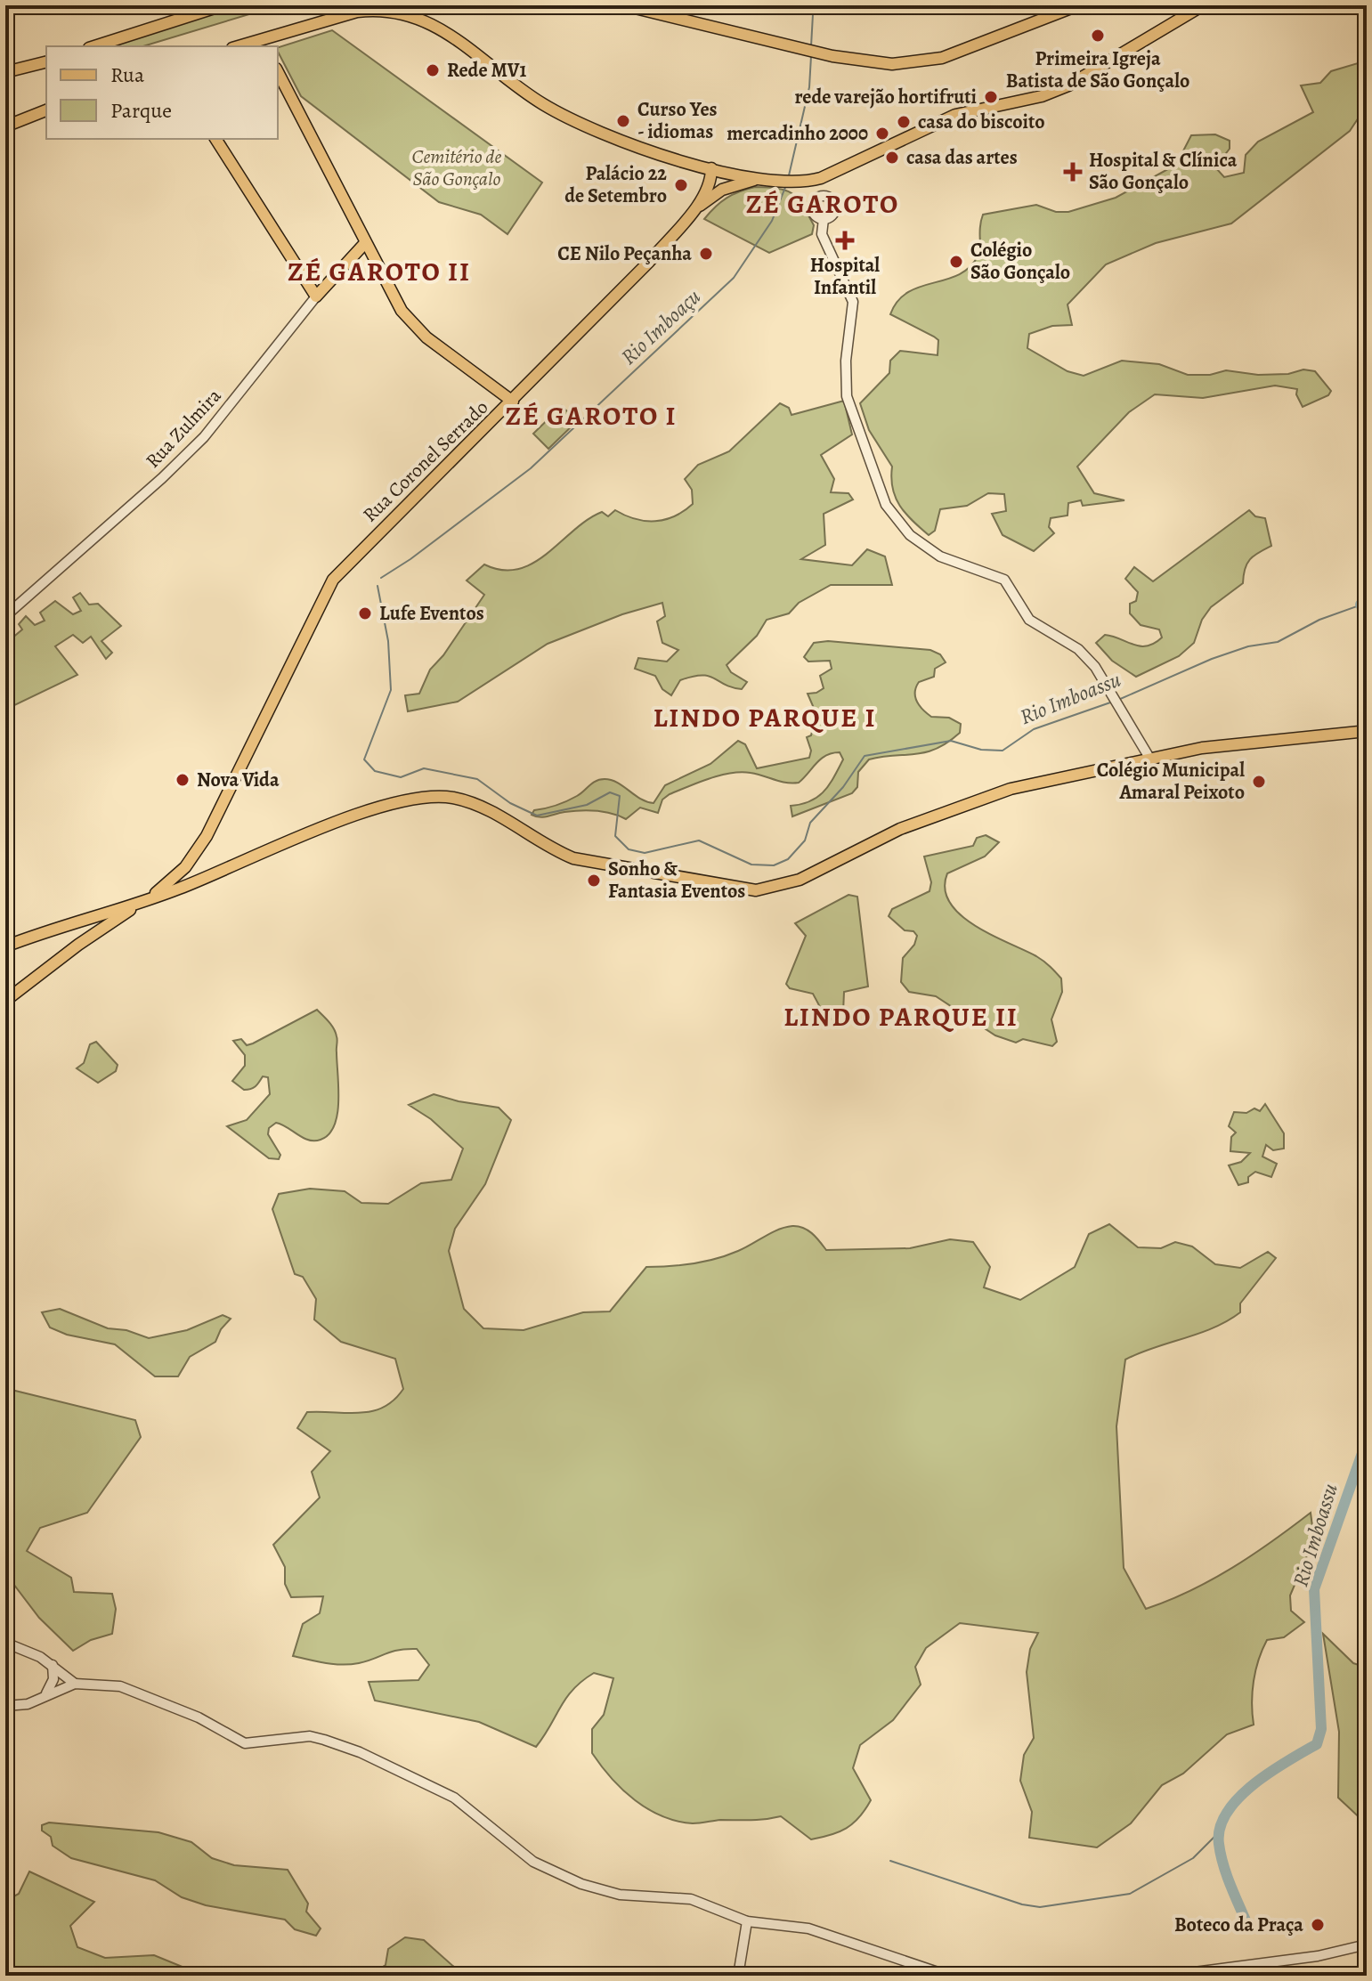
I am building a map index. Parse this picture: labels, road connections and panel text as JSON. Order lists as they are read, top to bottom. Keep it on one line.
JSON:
{"streets":{"main road":["Rua Zulmira","Rua Coronel Serrado"]},"districts":["ZÉ GAROTO","ZÉ GAROTO II","ZÉ GAROTO I","LINDO PARQUE I","LINDO PARQUE II"],"water":["Rio Imboaçu","Rio Imboassu"],"parks":["Cemitério de São Gonçalo"],"places":{"other":["Primeira Igreja Batista de São Gonçalo","Rede MV1","rede varejão hortifruti","Curso Yes - idiomas","casa do biscoito","mercadinho 2000","casa das artes","Palácio 22 de Setembro","CE Nilo Peçanha","Colégio São Gonçalo","Lufe Eventos","Nova Vida","Colégio Municipal Amaral Peixoto","Sonho & Fantasia Eventos","Boteco da Praça"],"health":["Hospital & Clínica São Gonçalo","Hospital Infantil"]},"legend":["Rua","Parque"]}
